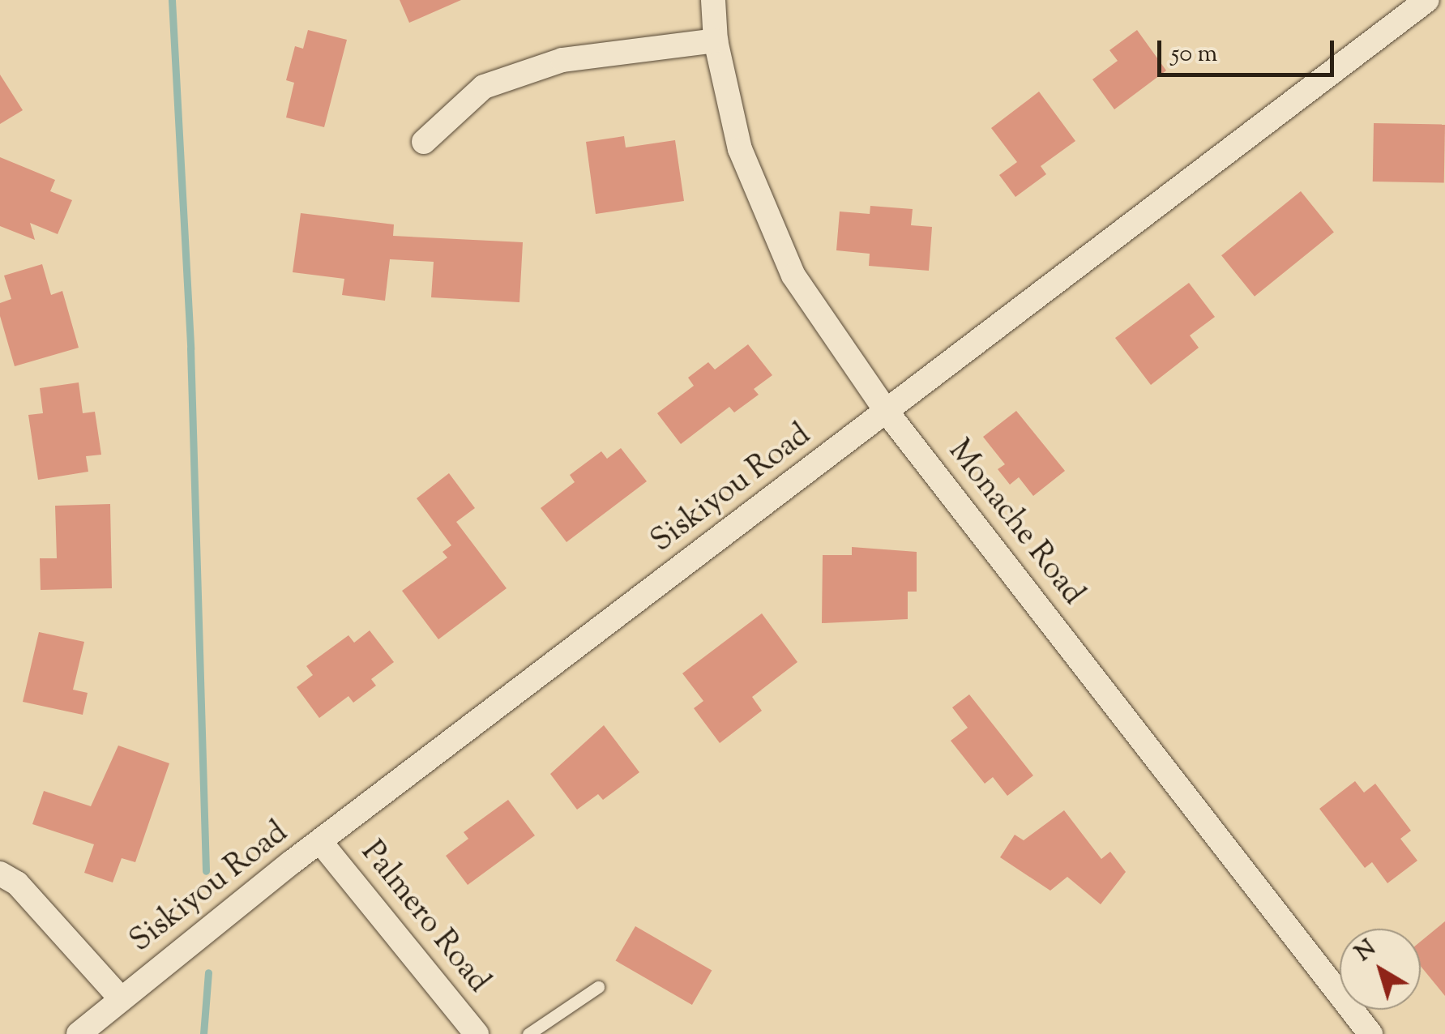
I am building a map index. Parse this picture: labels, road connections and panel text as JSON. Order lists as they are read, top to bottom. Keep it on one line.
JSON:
{"streets":{"street":["Siskiyou Road","Monache Road","Palmero Road"]},"crossings":[["Siskiyou Road","Monache Road"],["Siskiyou Road","Palmero Road"]],"scale_bar":"50 m","north":"top left"}
